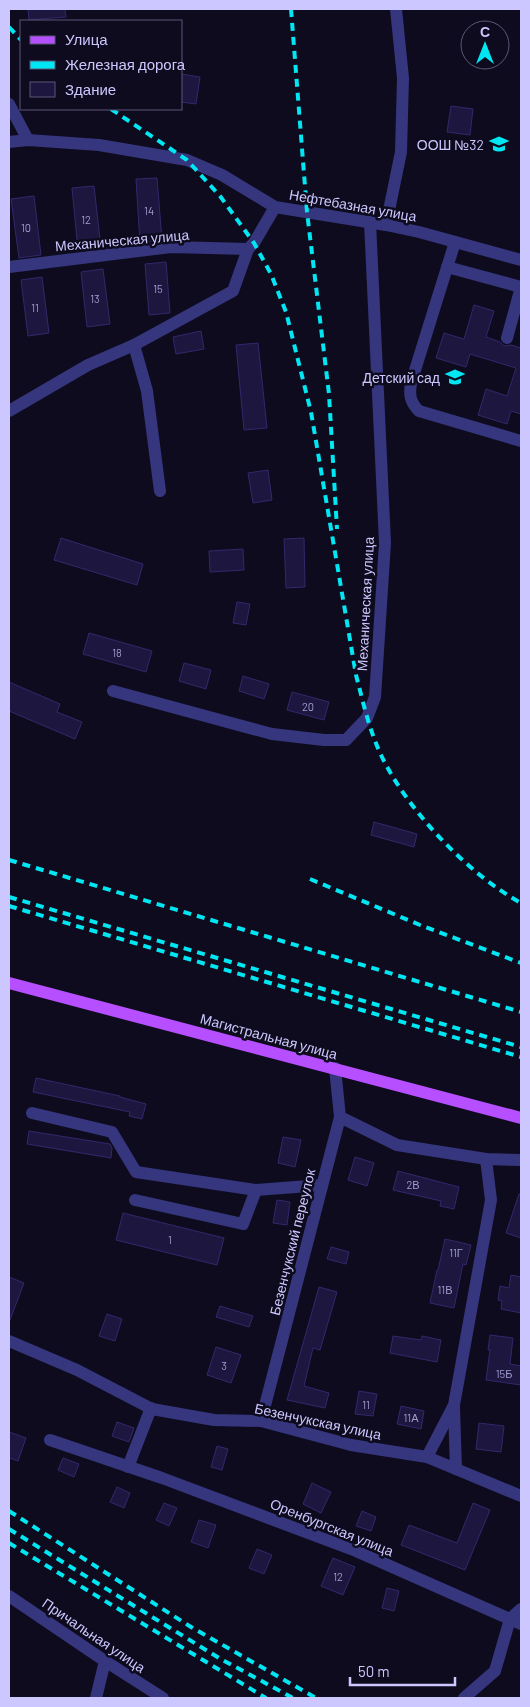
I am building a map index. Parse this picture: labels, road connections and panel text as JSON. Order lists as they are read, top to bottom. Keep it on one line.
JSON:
{"streets":{"main road":["Магистральная улица"],"street":["Нефтебазная улица","Механическая улица","Безенчукский переулок","Безенчукская улица","Оренбургская улица","Причальная улица"]},"crossings":[["Нефтебазная улица","Механическая улица"],["Магистральная улица","Безенчукский переулок"],["Безенчукский переулок","Безенчукская улица"]],"places":{"school or university":["ООШ №32","Детский сад"]},"house_numbers":["14","12","10","15","13","11","18","20","2В","1","11Г","11В","3","15Б","11","11А","12"],"legend":["Улица","Железная дорога","Здание"],"scale_bar":"50 m","north":"top"}
